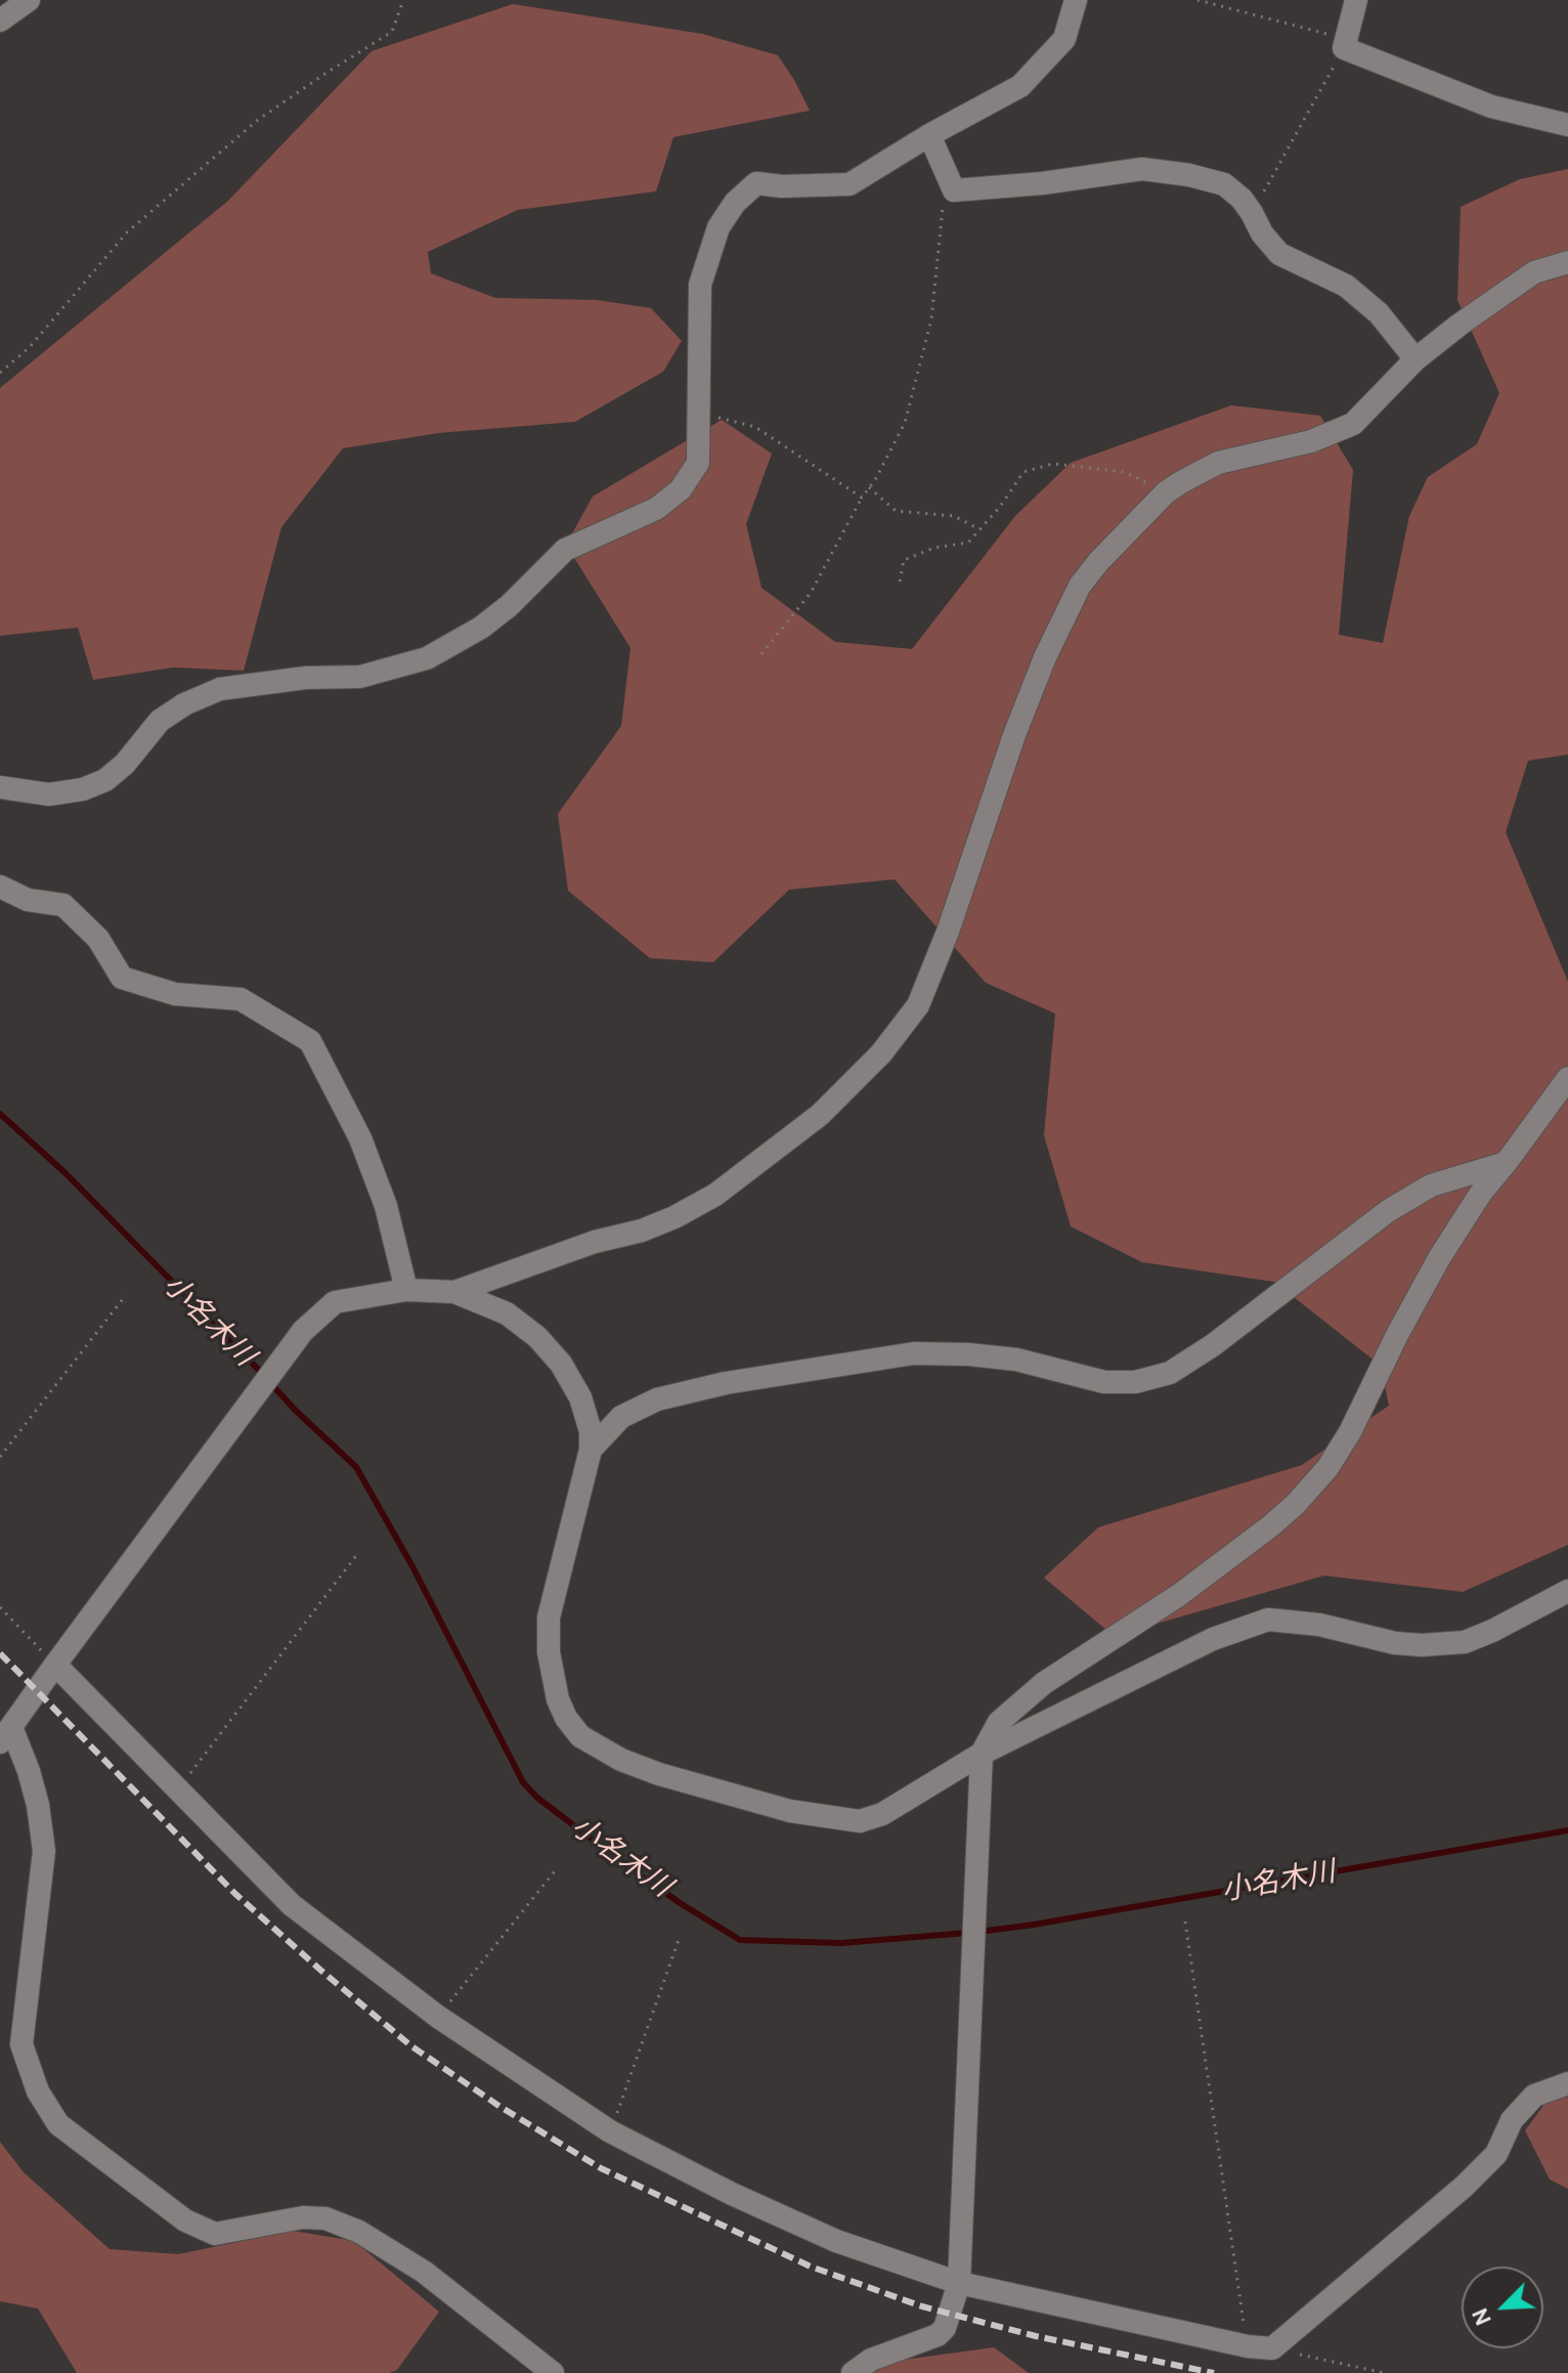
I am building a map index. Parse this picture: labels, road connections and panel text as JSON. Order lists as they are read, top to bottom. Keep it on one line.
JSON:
{"water":["小名木川"],"north":"bottom left"}
